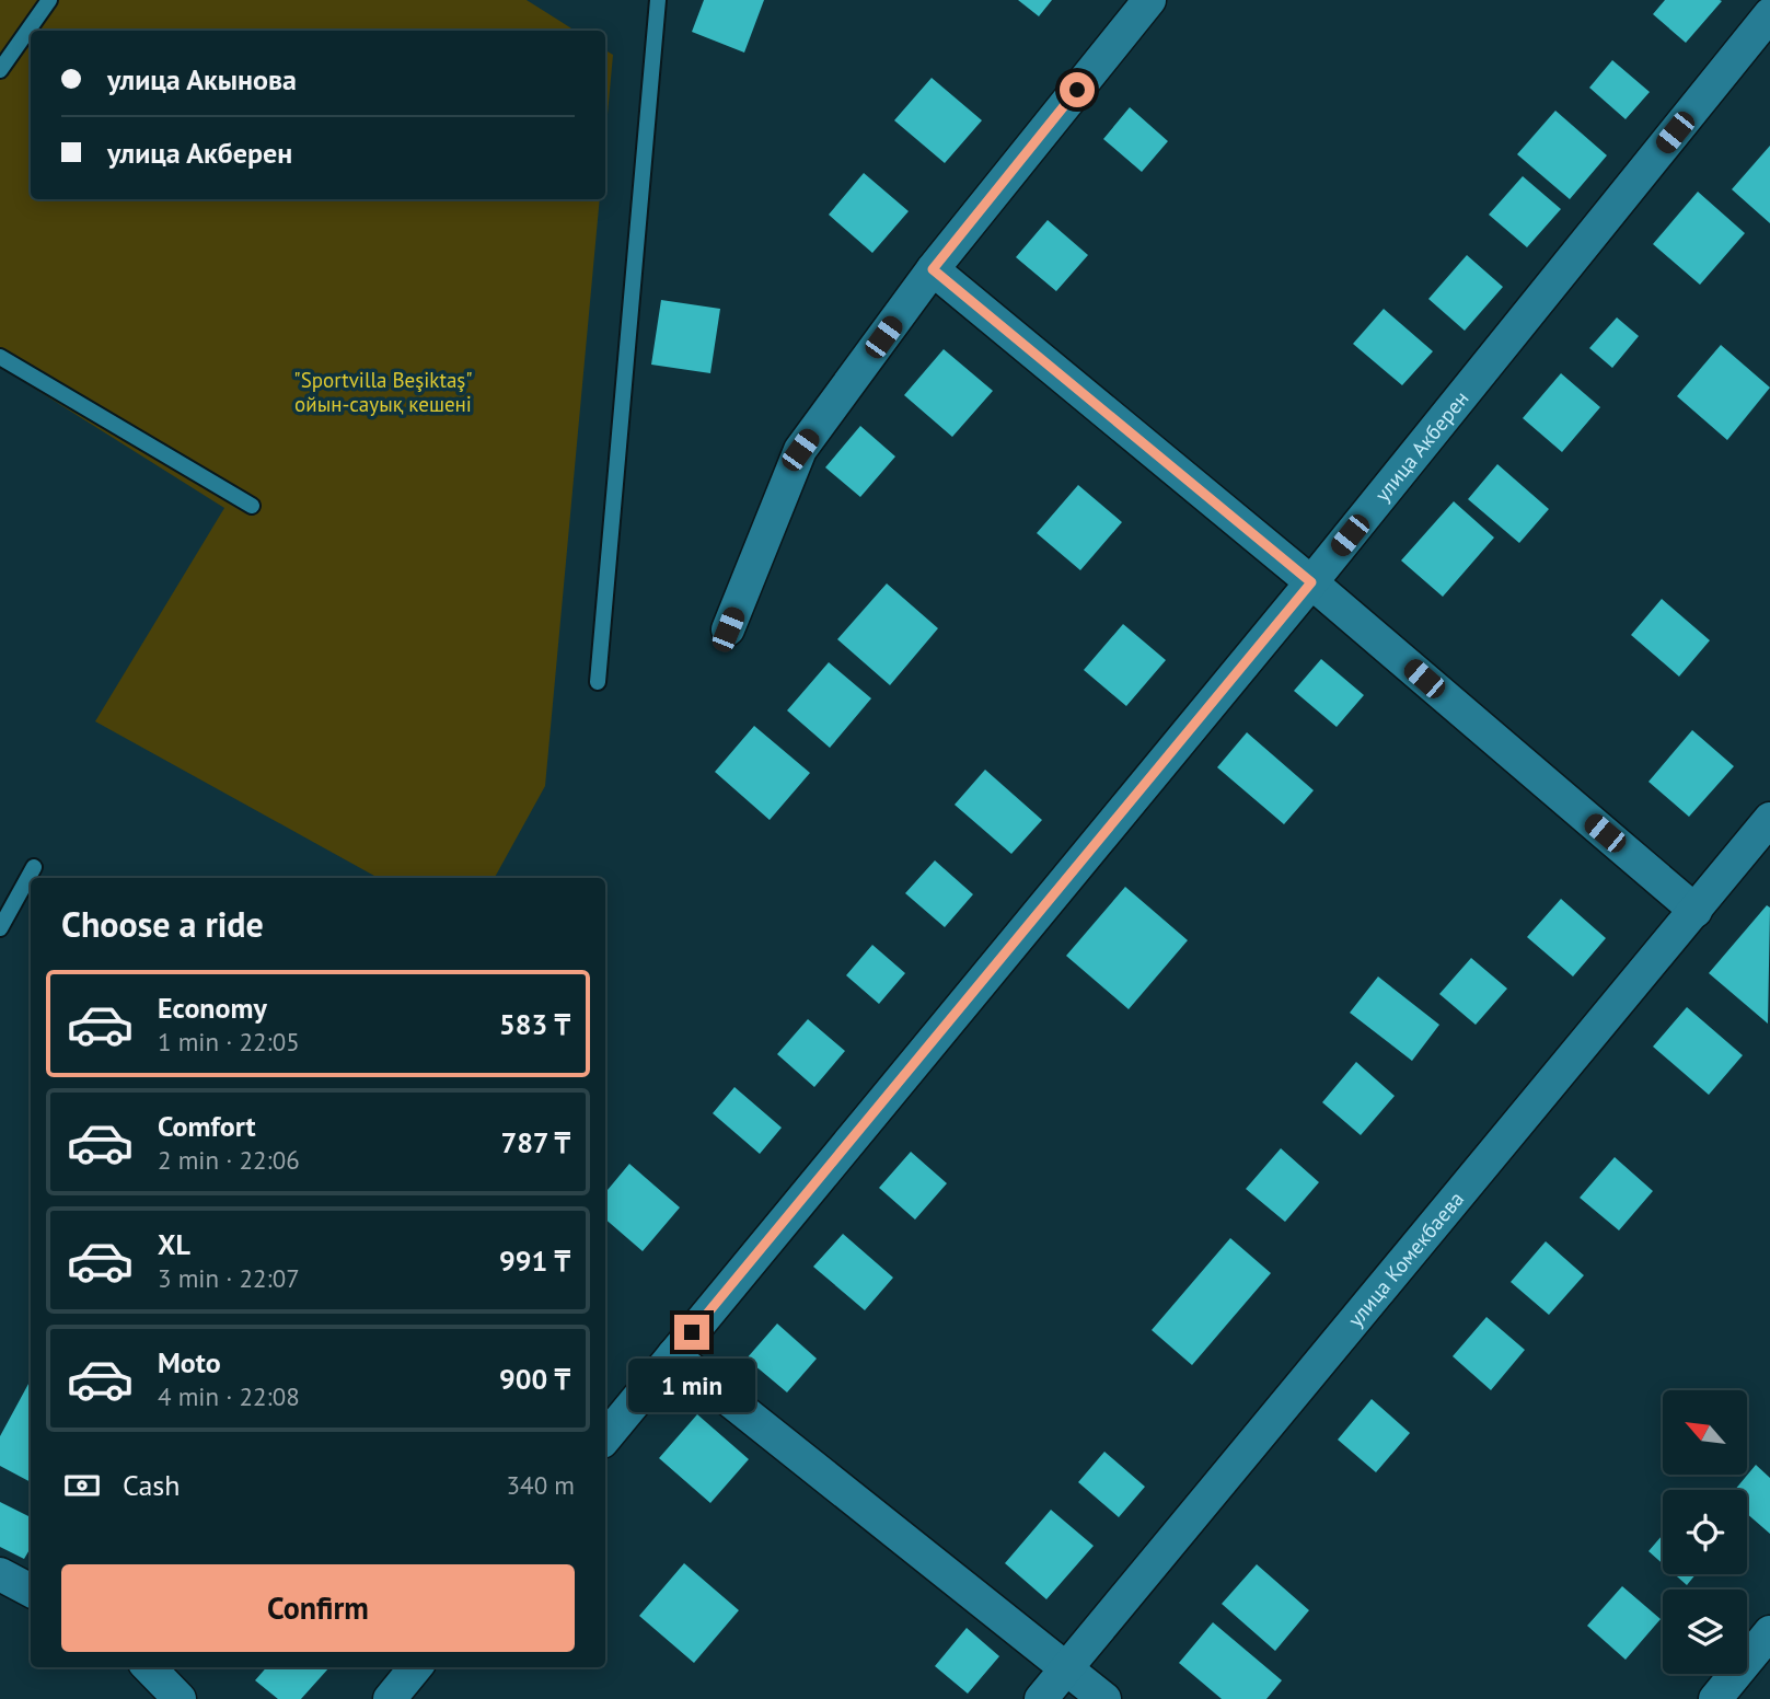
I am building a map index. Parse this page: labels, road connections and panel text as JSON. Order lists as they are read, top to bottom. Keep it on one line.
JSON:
{"streets":{"street":["улица Акберен","улица Комекбаева"]},"parks":["\"Sportvilla Beşiktaş\" ойын-сауық кешені"],"north":"top left","page":{"banner":["улица Акынова","улица Акберен"],"heading":"Choose a ride","list":[{"name":"Economy","note":"1 min · 22:05","value":"583 ₸"},{"name":"Comfort","note":"2 min · 22:06","value":"787 ₸"},{"name":"XL","note":"3 min · 22:07","value":"991 ₸"},{"name":"Moto","note":"4 min · 22:08","value":"900 ₸"}],"bubble":"1 min","pay":["Cash","340 m"],"buttons":"Confirm"}}
